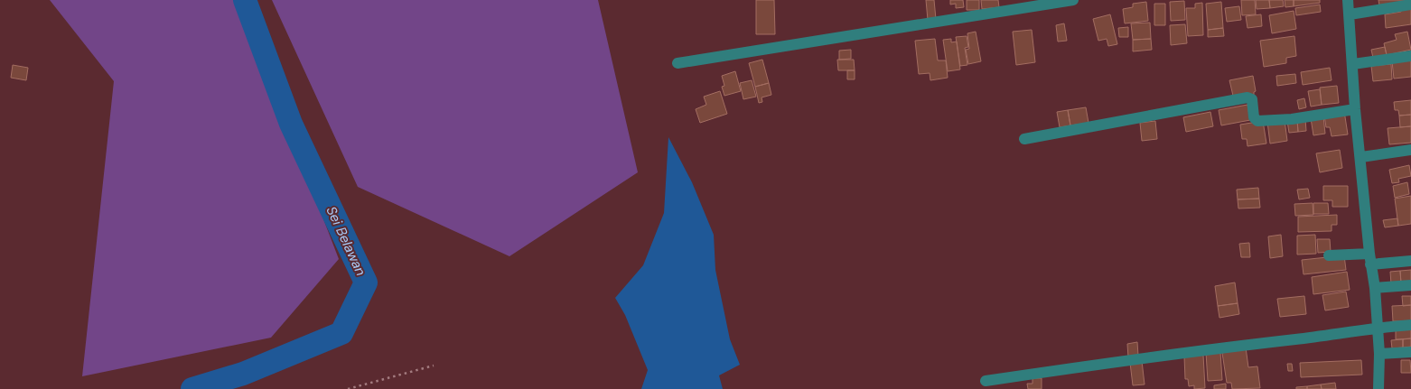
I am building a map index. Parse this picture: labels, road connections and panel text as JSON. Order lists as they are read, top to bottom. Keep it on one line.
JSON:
{"water":["Sei Belawan"]}
